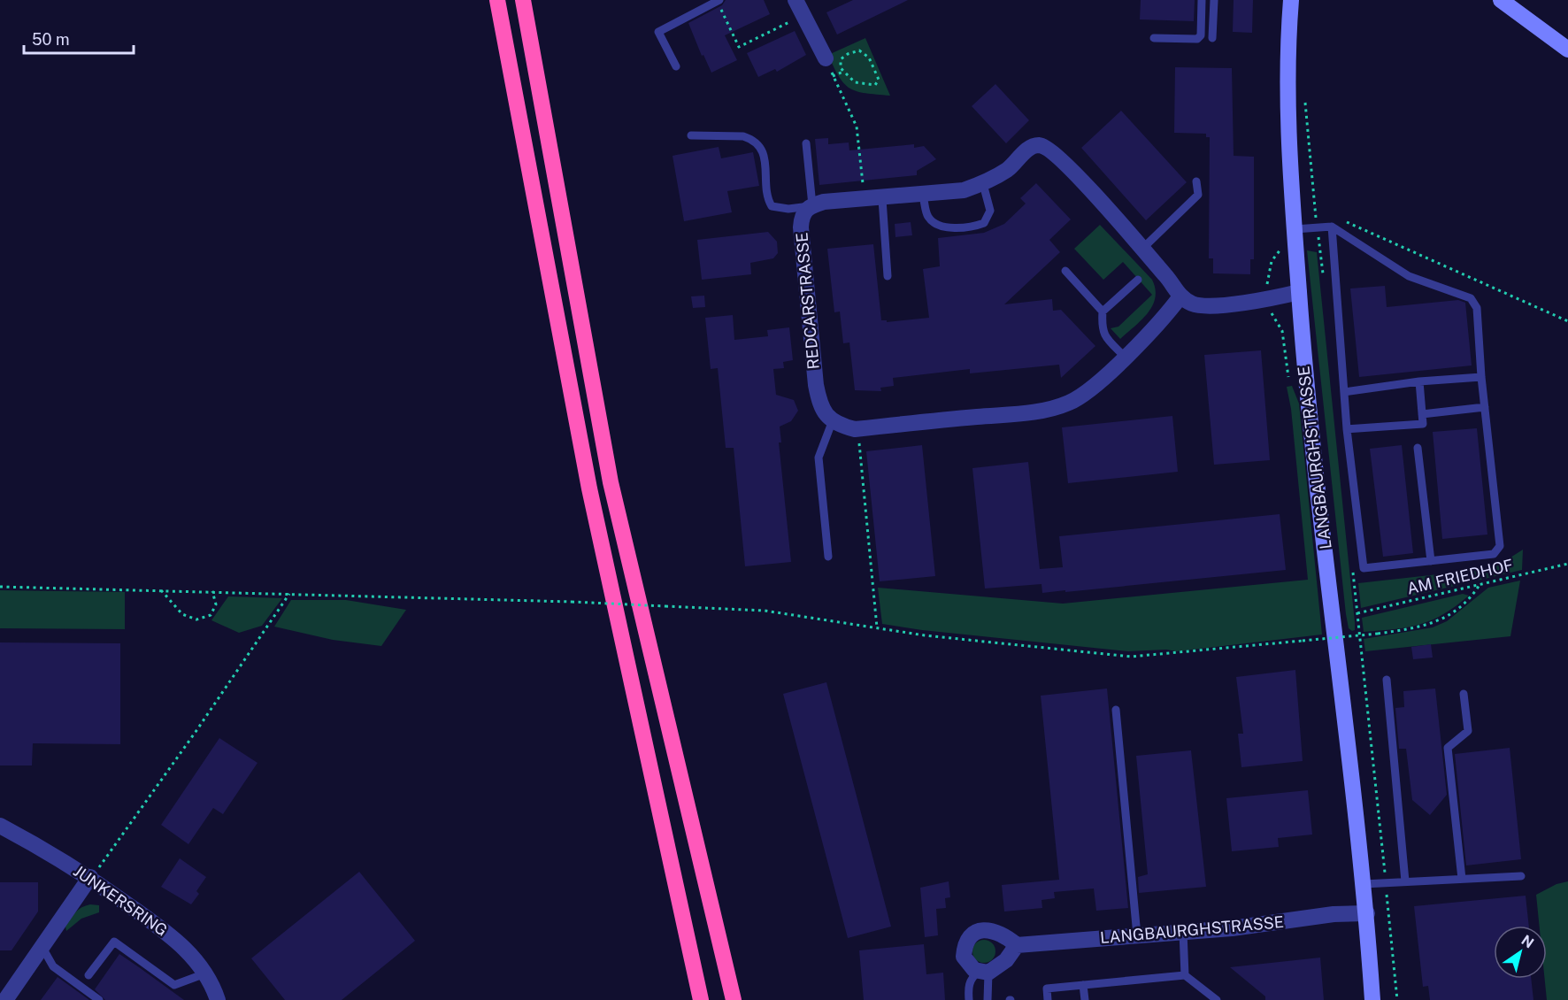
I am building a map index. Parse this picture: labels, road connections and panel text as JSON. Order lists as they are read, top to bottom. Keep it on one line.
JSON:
{"streets":{"main road":["LANGBAURGHSTRASSE"],"street":["REDCARSTRASSE","JUNKERSRING"],"path":["AM FRIEDHOF"]},"scale_bar":"50 m","north":"top right"}
